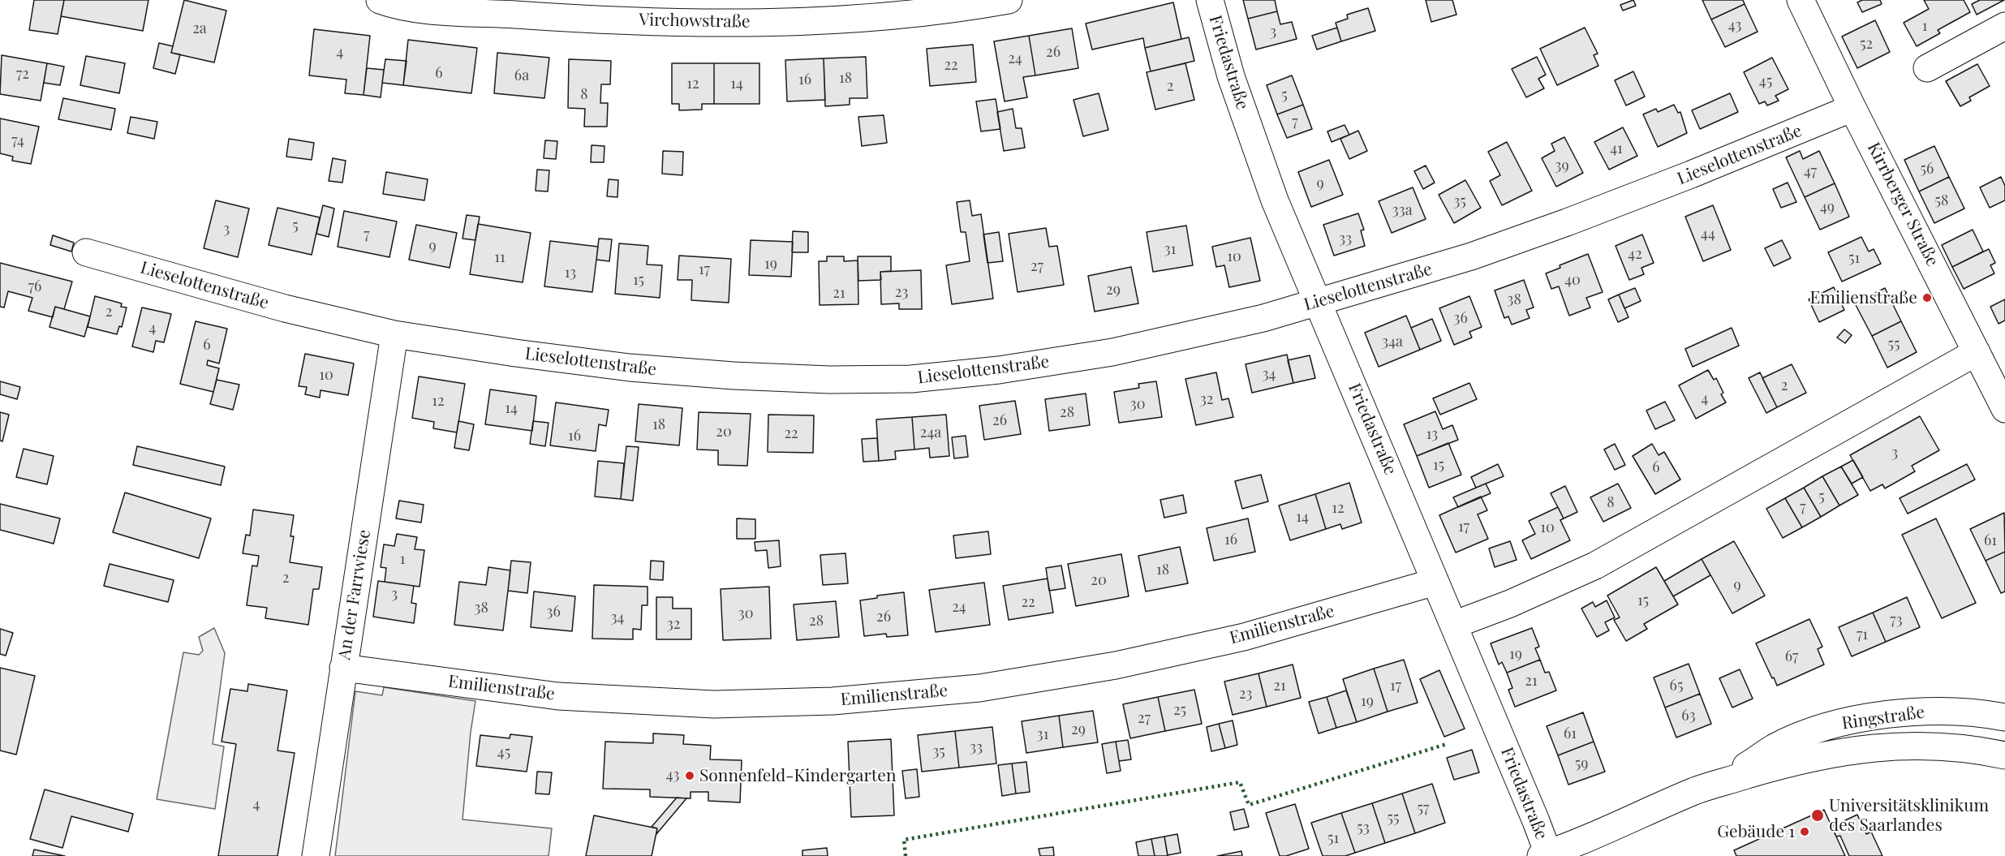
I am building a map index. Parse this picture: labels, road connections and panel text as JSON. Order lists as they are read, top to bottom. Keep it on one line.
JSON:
{"streets":{"street":["Virchowstraße","Friedastraße","Lieselottenstraße","Kirrberger Straße","An der Farrwiese","Emilienstraße","Ringstraße"]},"crossings":[["Friedastraße","Lieselottenstraße"],["Friedastraße","Emilienstraße"],["Friedastraße","Ringstraße"],["Lieselottenstraße","Kirrberger Straße"],["Lieselottenstraße","An der Farrwiese"],["An der Farrwiese","Emilienstraße"]],"places":["Emilienstraße","Sonnenfeld-Kindergarten","Universitätsklinikum des Saarlandes","Gebäude 1"],"house_numbers":["43","1","2a","3","52","4","26","24","22","6","72","6a","18","16","45","12","14","2","8","5","7","74","41","39","56","47","9","58","35","49","33a","5","3","44","7","33","9","31","42","10","11","51","19","27","17","13","15","40","76","29","23","21","38","2","36","4","34a","55","6","34","10","2","4","32","12","30","14","28","26","18","20","24a","22","13","16","3","15","6","5","8","7","12","14","17","10","16","61","1","18","2","20","9","3","15","22","24","38","36","30","26","34","73","28","32","71","19","67","21","21","17","65","23","19","25","63","27","29","61","31","33","35","45","59","43","4","57","55","53","51"]}
